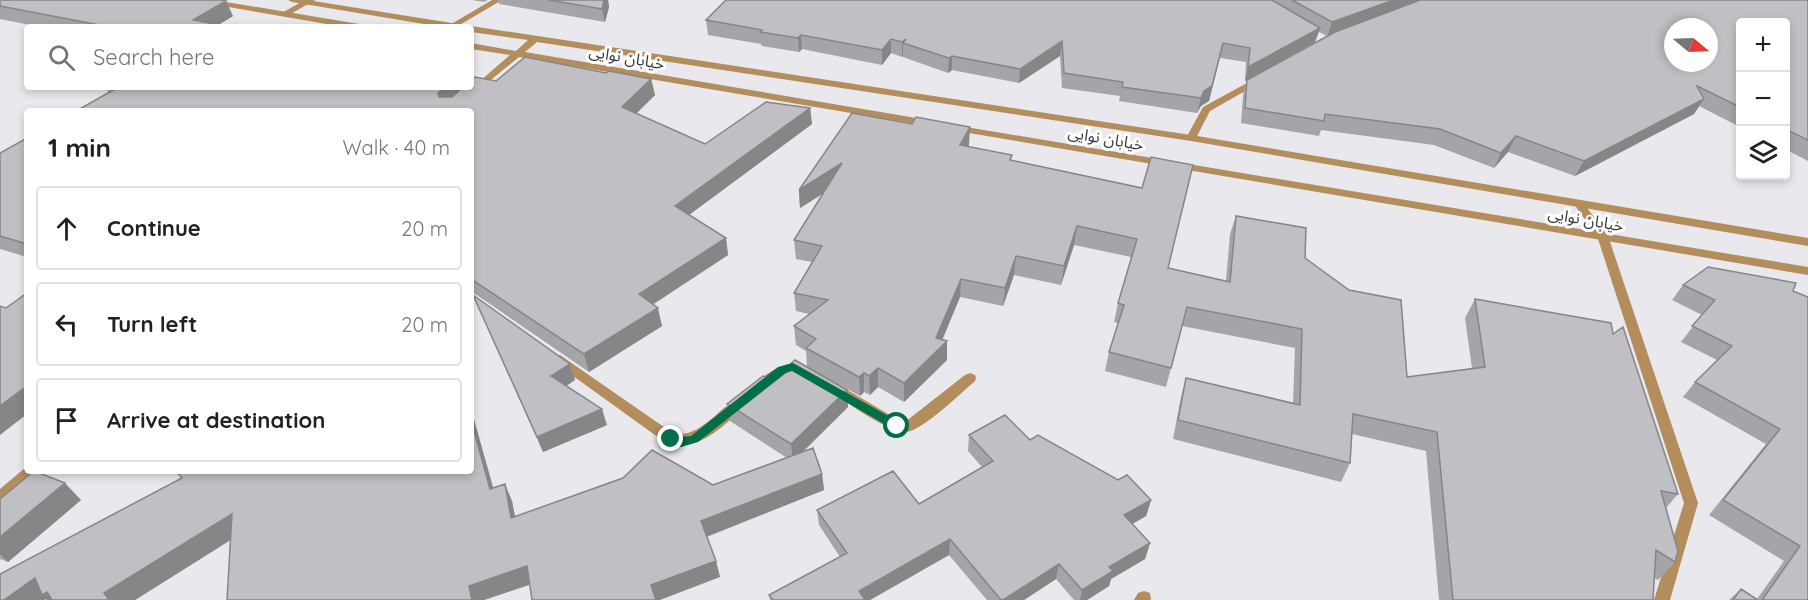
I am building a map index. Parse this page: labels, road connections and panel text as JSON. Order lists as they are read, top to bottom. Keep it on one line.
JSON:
{"streets":{"street":["خیابان نوایی"]},"north":"right","page":{"map_buttons":["+","−"],"search":"Search here","heading":["1 min","Walk · 40 m"],"list":[["Continue","20 m"],["Turn left","20 m"],"Arrive at destination"]}}
